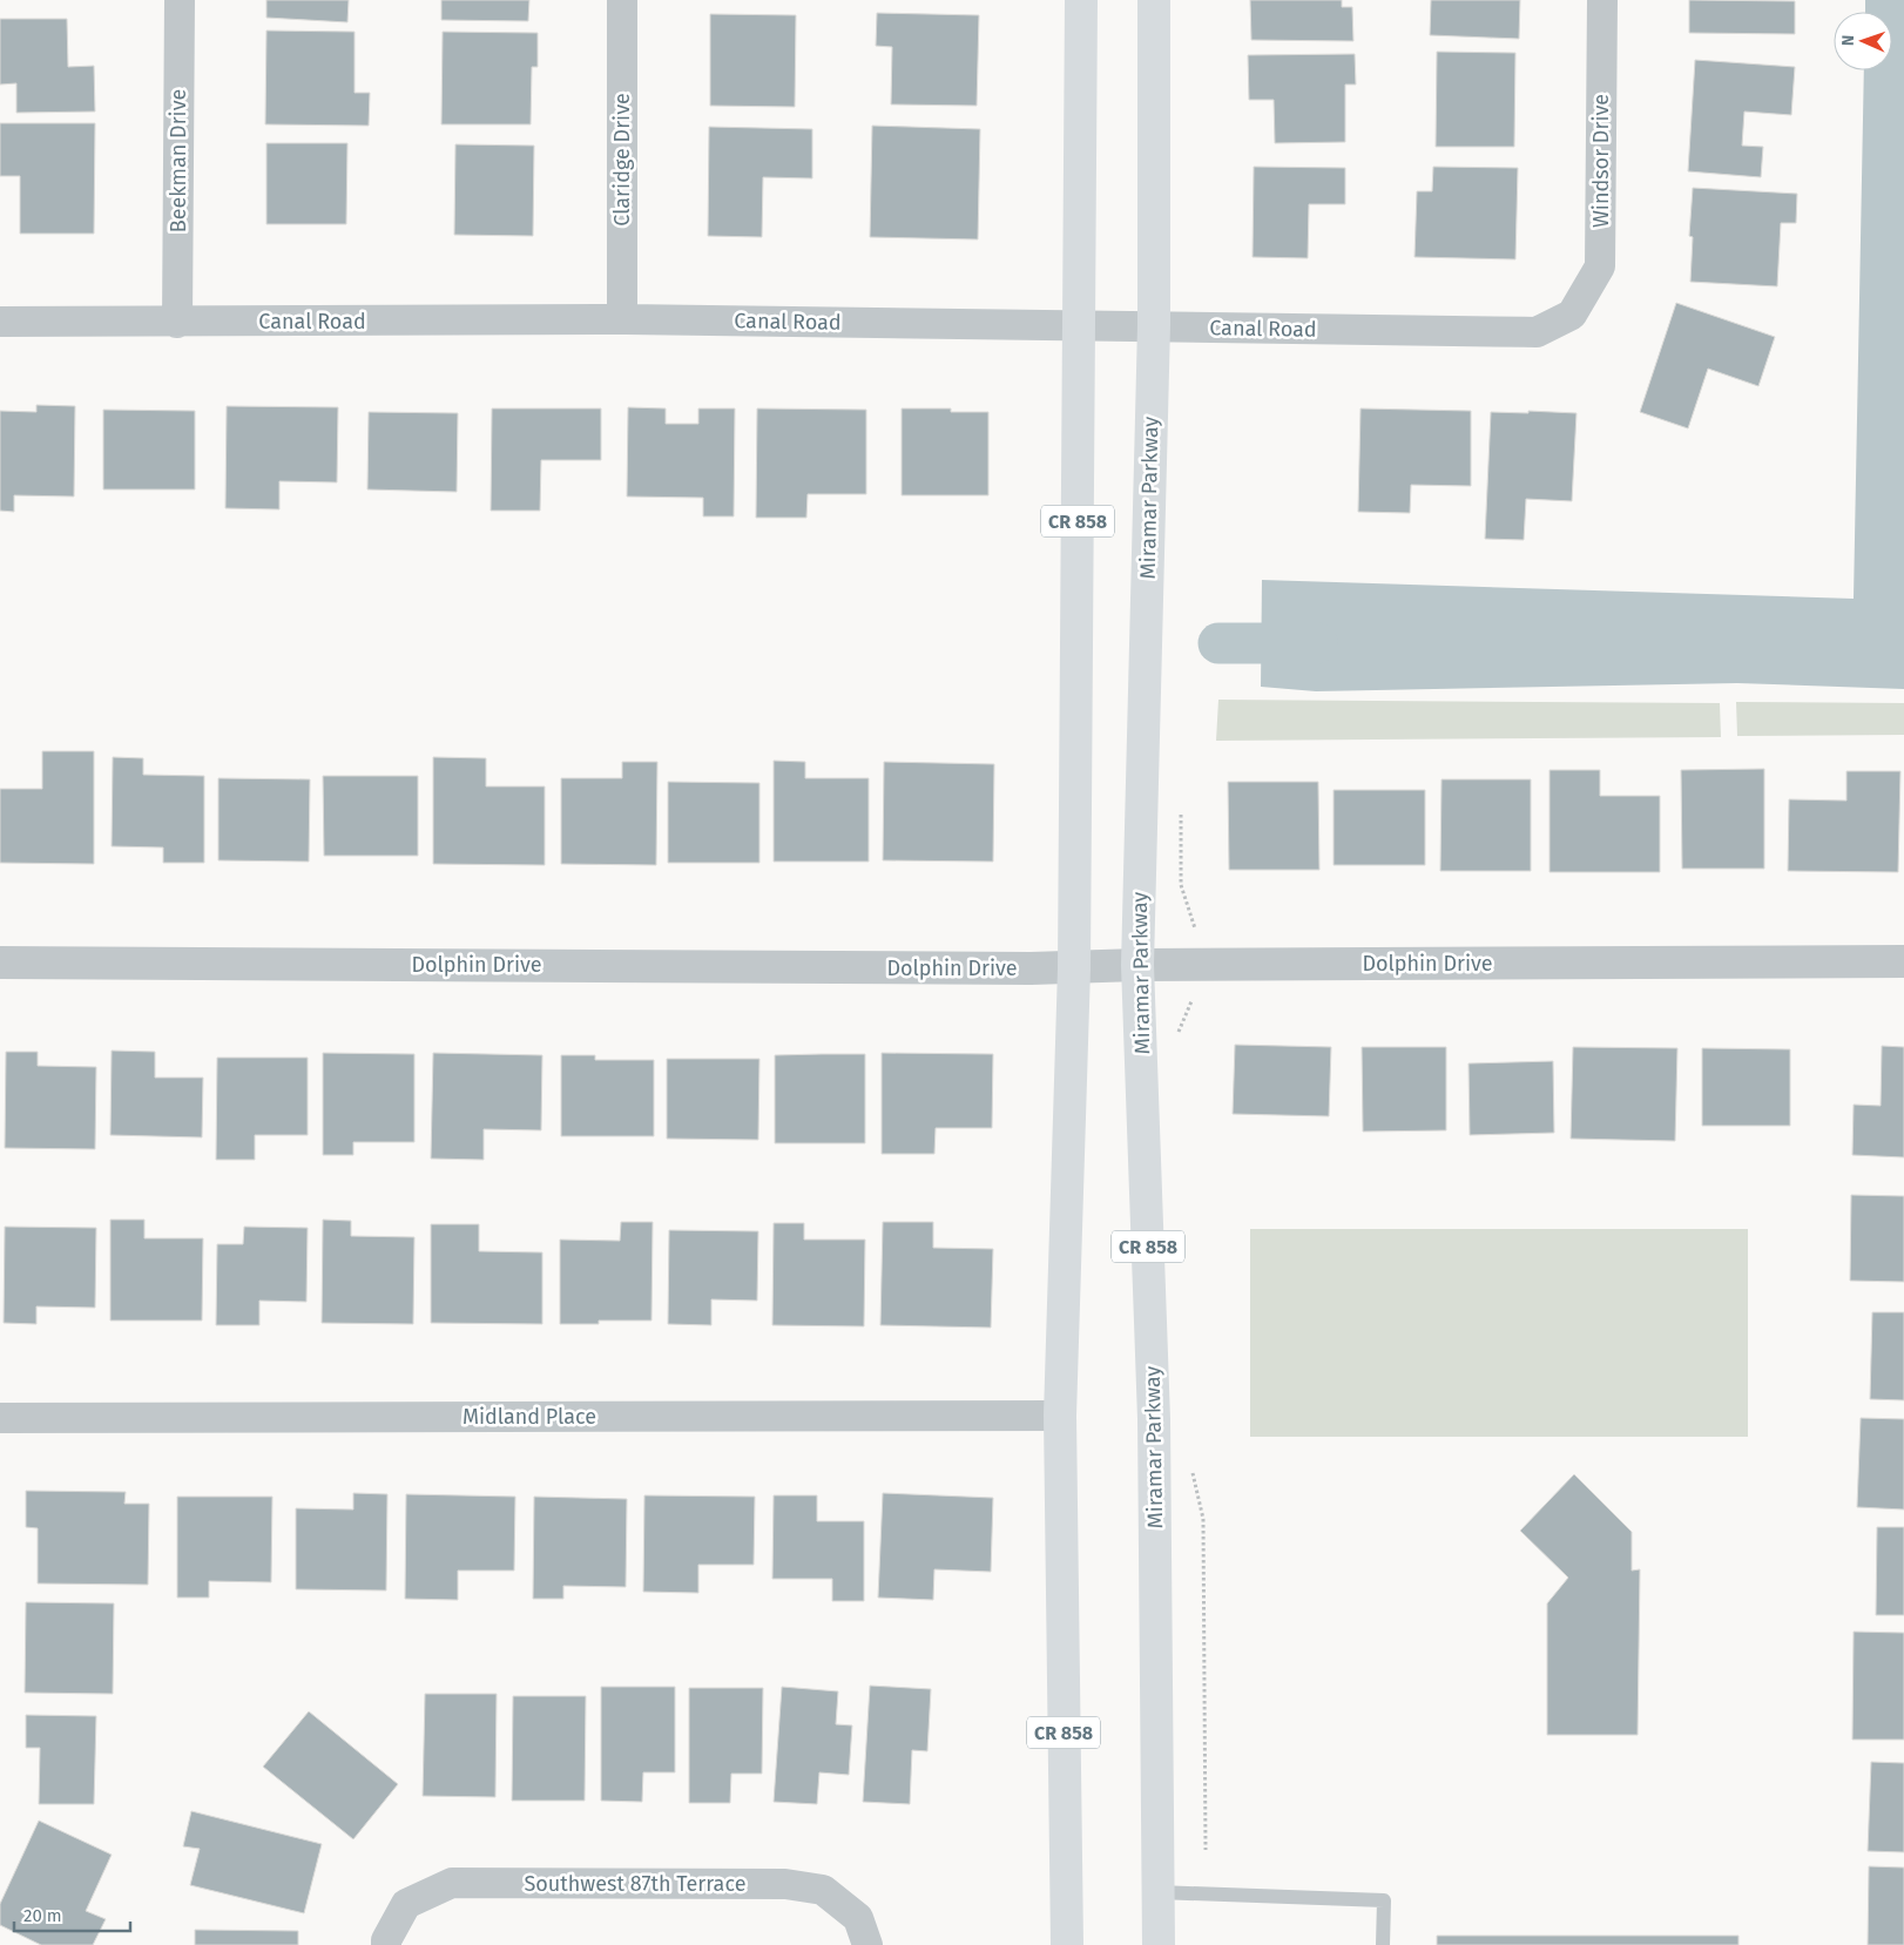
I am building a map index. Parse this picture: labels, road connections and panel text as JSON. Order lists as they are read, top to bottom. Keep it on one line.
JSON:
{"streets":{"main road":["Miramar Parkway","CR 858"],"street":["Claridge Drive","Beekman Drive","Windsor Drive","Canal Road","Dolphin Drive","Midland Place","Southwest 87th Terrace"]},"crossings":[["Claridge Drive","Canal Road"],["Beekman Drive","Canal Road"],["Windsor Drive","Canal Road"],["Canal Road","Miramar Parkway"],["Canal Road","CR 858"],["Miramar Parkway","Dolphin Drive"],["CR 858","Dolphin Drive"],["CR 858","Midland Place"]],"scale_bar":"20 m","north":"left"}
